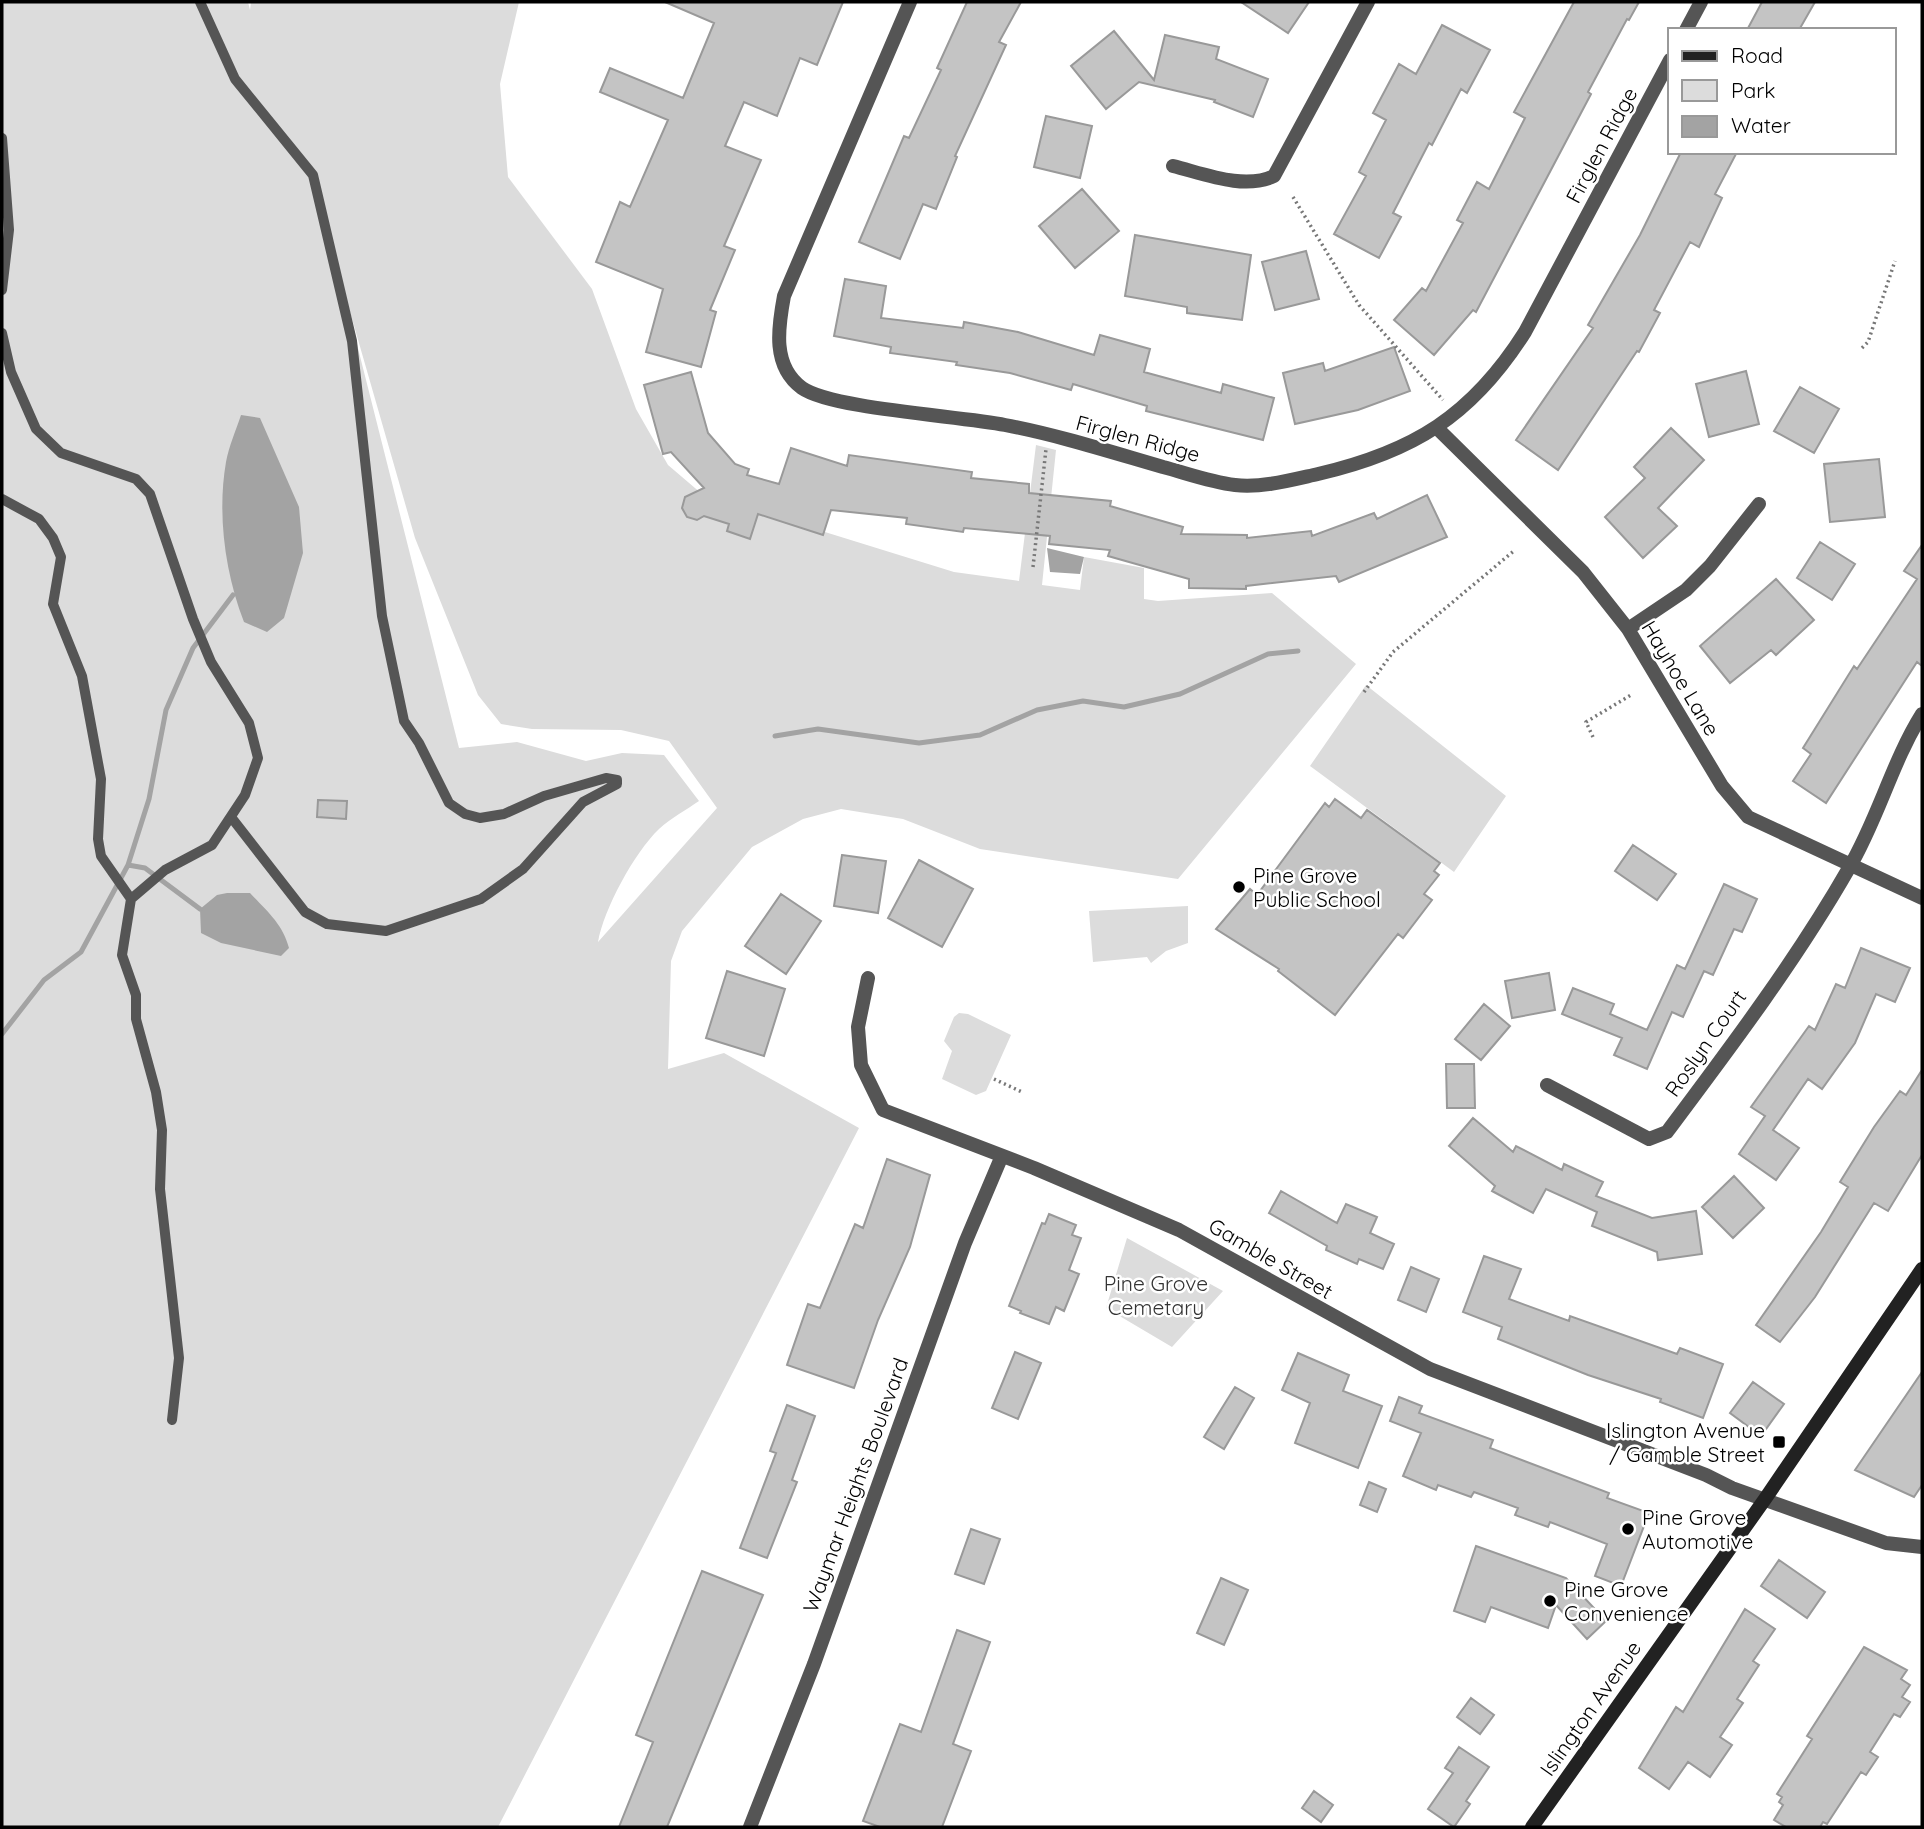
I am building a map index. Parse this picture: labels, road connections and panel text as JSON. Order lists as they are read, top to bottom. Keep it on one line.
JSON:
{"streets":{"main road":["Islington Avenue"],"street":["Firglen Ridge","Hayhoe Lane","Roslyn Court","Gamble Street","Waymar Heights Boulevard"]},"crossings":[["Firglen Ridge","Hayhoe Lane"],["Hayhoe Lane","Roslyn Court"],["Gamble Street","Waymar Heights Boulevard"],["Gamble Street","Islington Avenue"]],"parks":["Pine Grove Cemetary"],"places":{"other":["Pine Grove Public School","Pine Grove Automotive","Pine Grove Convenience"],"transit":["Islington Avenue / Gamble Street"]},"legend":["Road","Park","Water"]}
